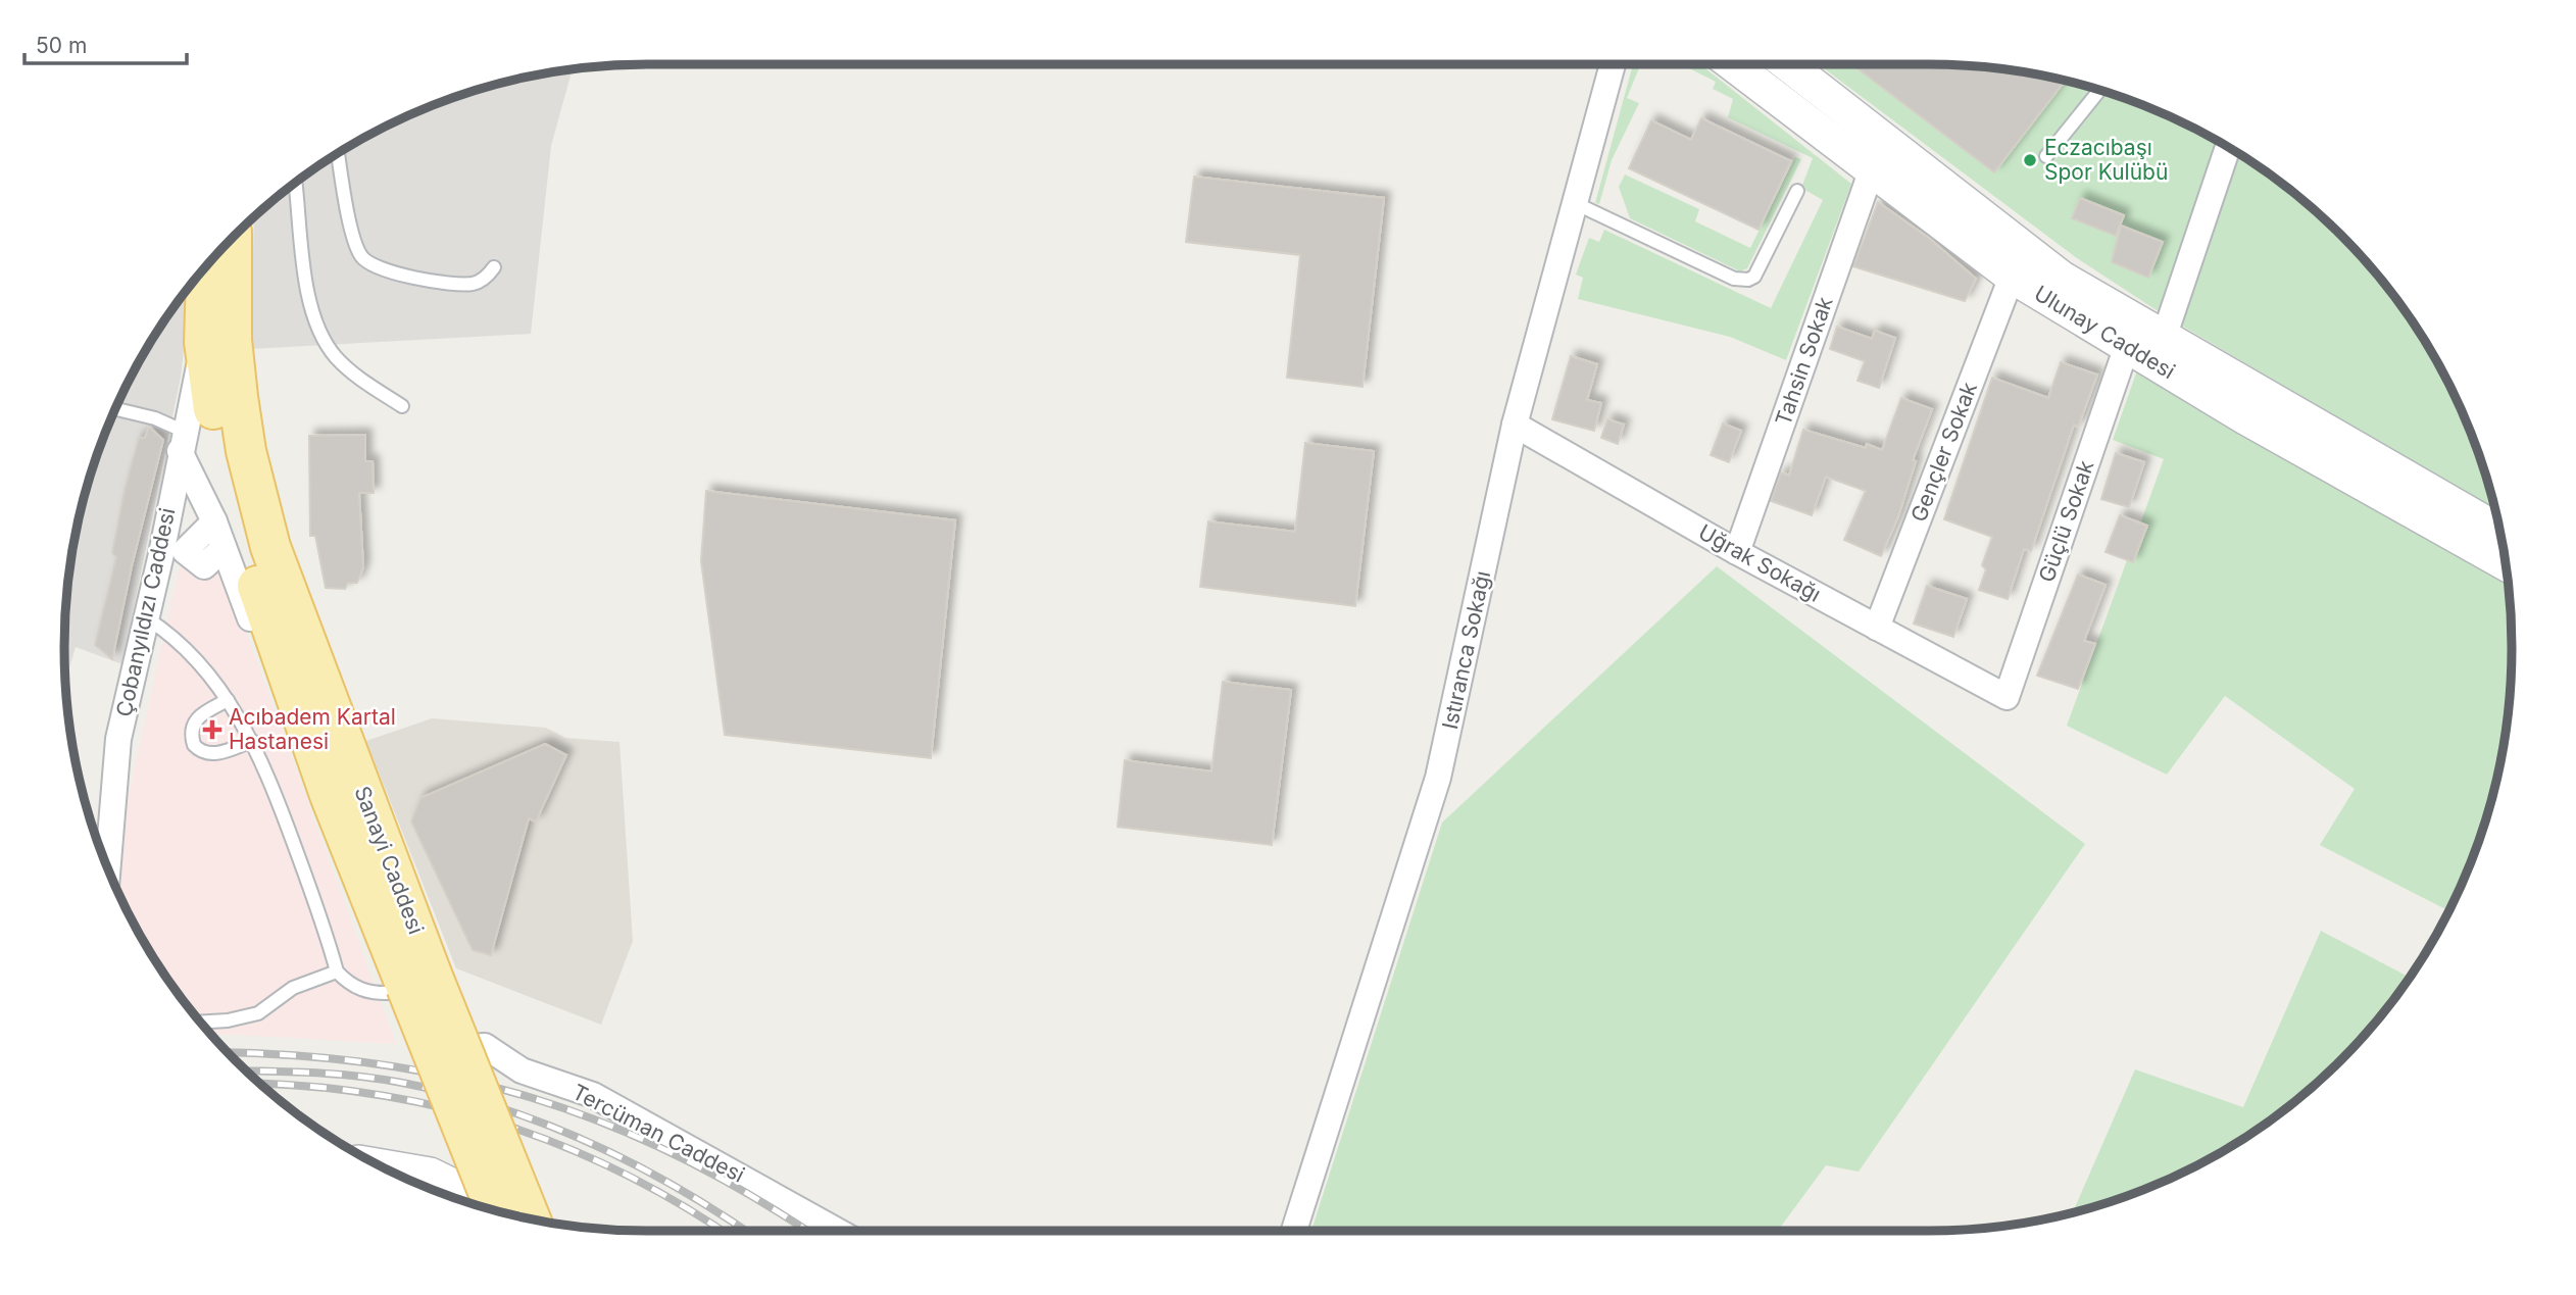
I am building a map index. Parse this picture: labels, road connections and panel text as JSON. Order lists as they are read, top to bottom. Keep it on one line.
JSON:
{"streets":{"main road":["Sanayi Caddesi"],"street":["Ulunay Caddesi","Tahsin Sokak","Gençler Sokak","Güçlü Sokak","Uğrak Sokağı","Çobanyıldızı Caddesi","Istıranca Sokağı","Tercüman Caddesi"]},"crossings":[["Ulunay Caddesi","Tahsin Sokak"],["Ulunay Caddesi","Gençler Sokak"],["Ulunay Caddesi","Güçlü Sokak"],["Tahsin Sokak","Uğrak Sokağı"],["Gençler Sokak","Uğrak Sokağı"],["Güçlü Sokak","Uğrak Sokağı"],["Uğrak Sokağı","Istıranca Sokağı"],["Çobanyıldızı Caddesi","Sanayi Caddesi"],["Sanayi Caddesi","Tercüman Caddesi"]],"places":{"other":["Eczacıbaşı Spor Kulübü"],"health":["Acıbadem Kartal Hastanesi"]},"scale_bar":"50 m"}
